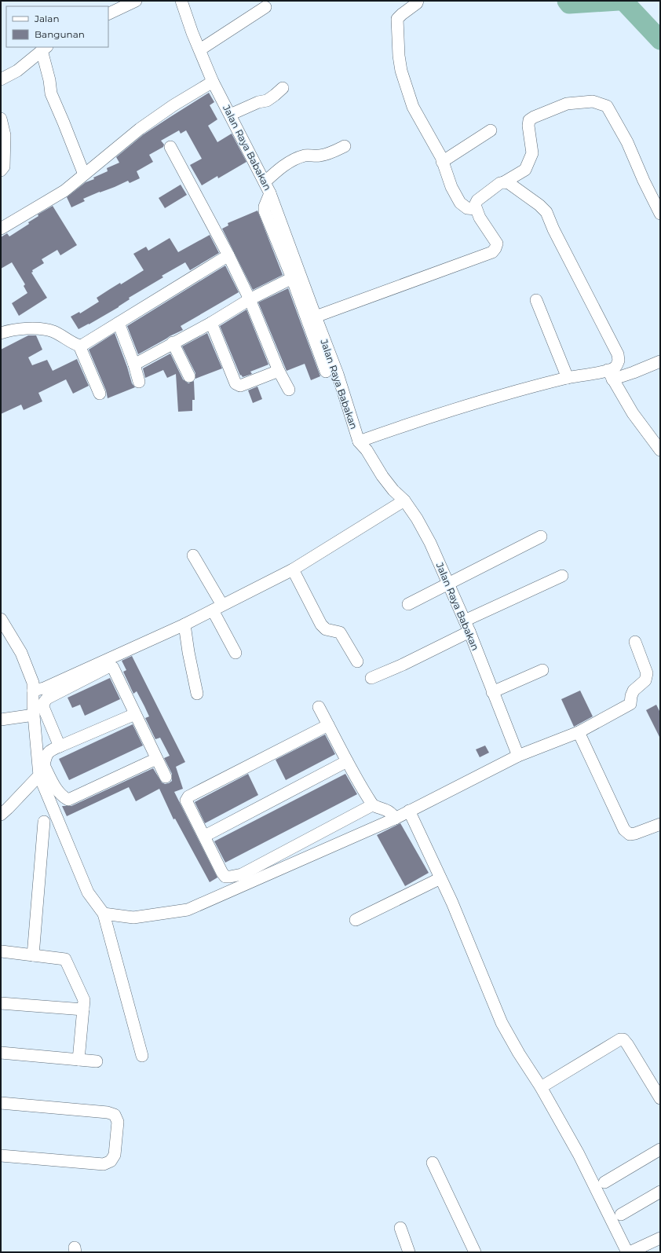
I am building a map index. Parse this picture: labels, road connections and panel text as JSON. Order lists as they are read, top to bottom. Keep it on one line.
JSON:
{"streets":{"street":["Jalan Raya Babakan"]},"legend":["Jalan","Bangunan"]}
